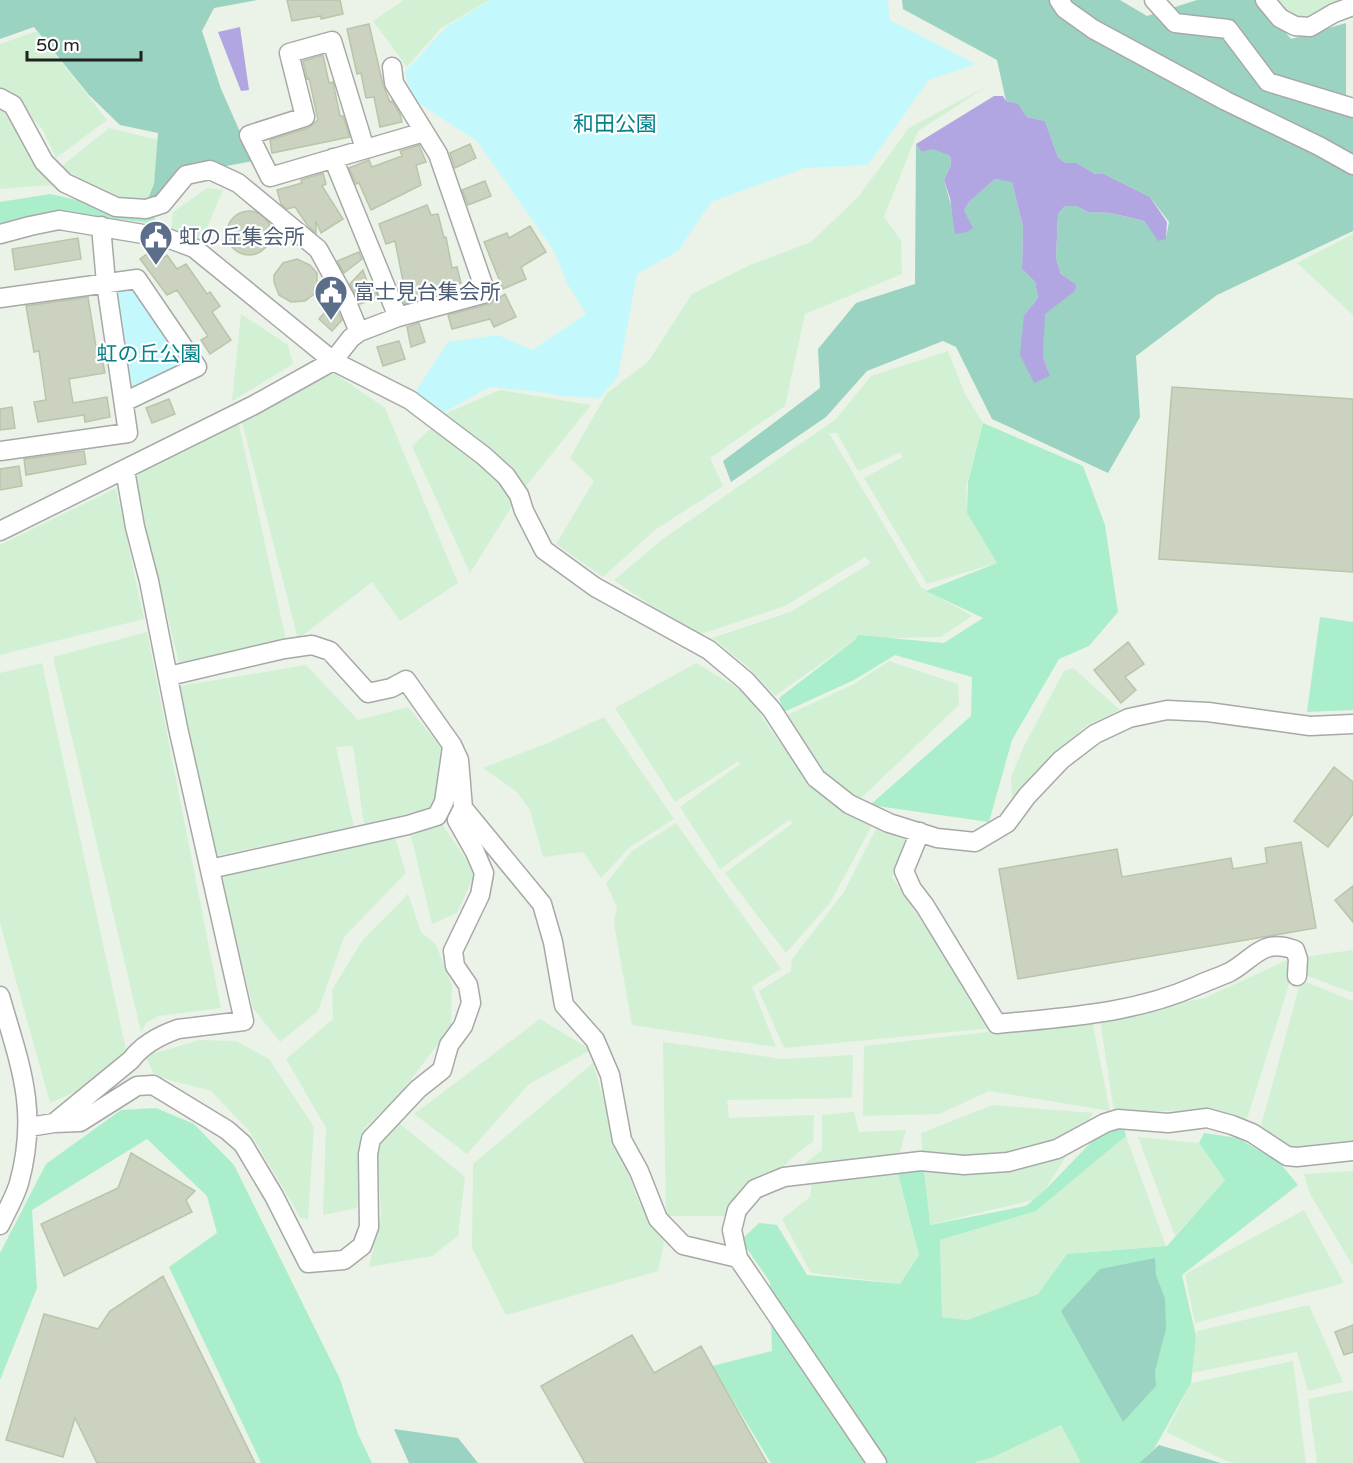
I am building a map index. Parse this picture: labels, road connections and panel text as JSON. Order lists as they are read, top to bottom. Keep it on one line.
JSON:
{"parks":["和田公園","虹の丘公園"],"places":{"public building":["虹の丘集会所","富士見台集会所"]},"scale_bar":"50 m"}
